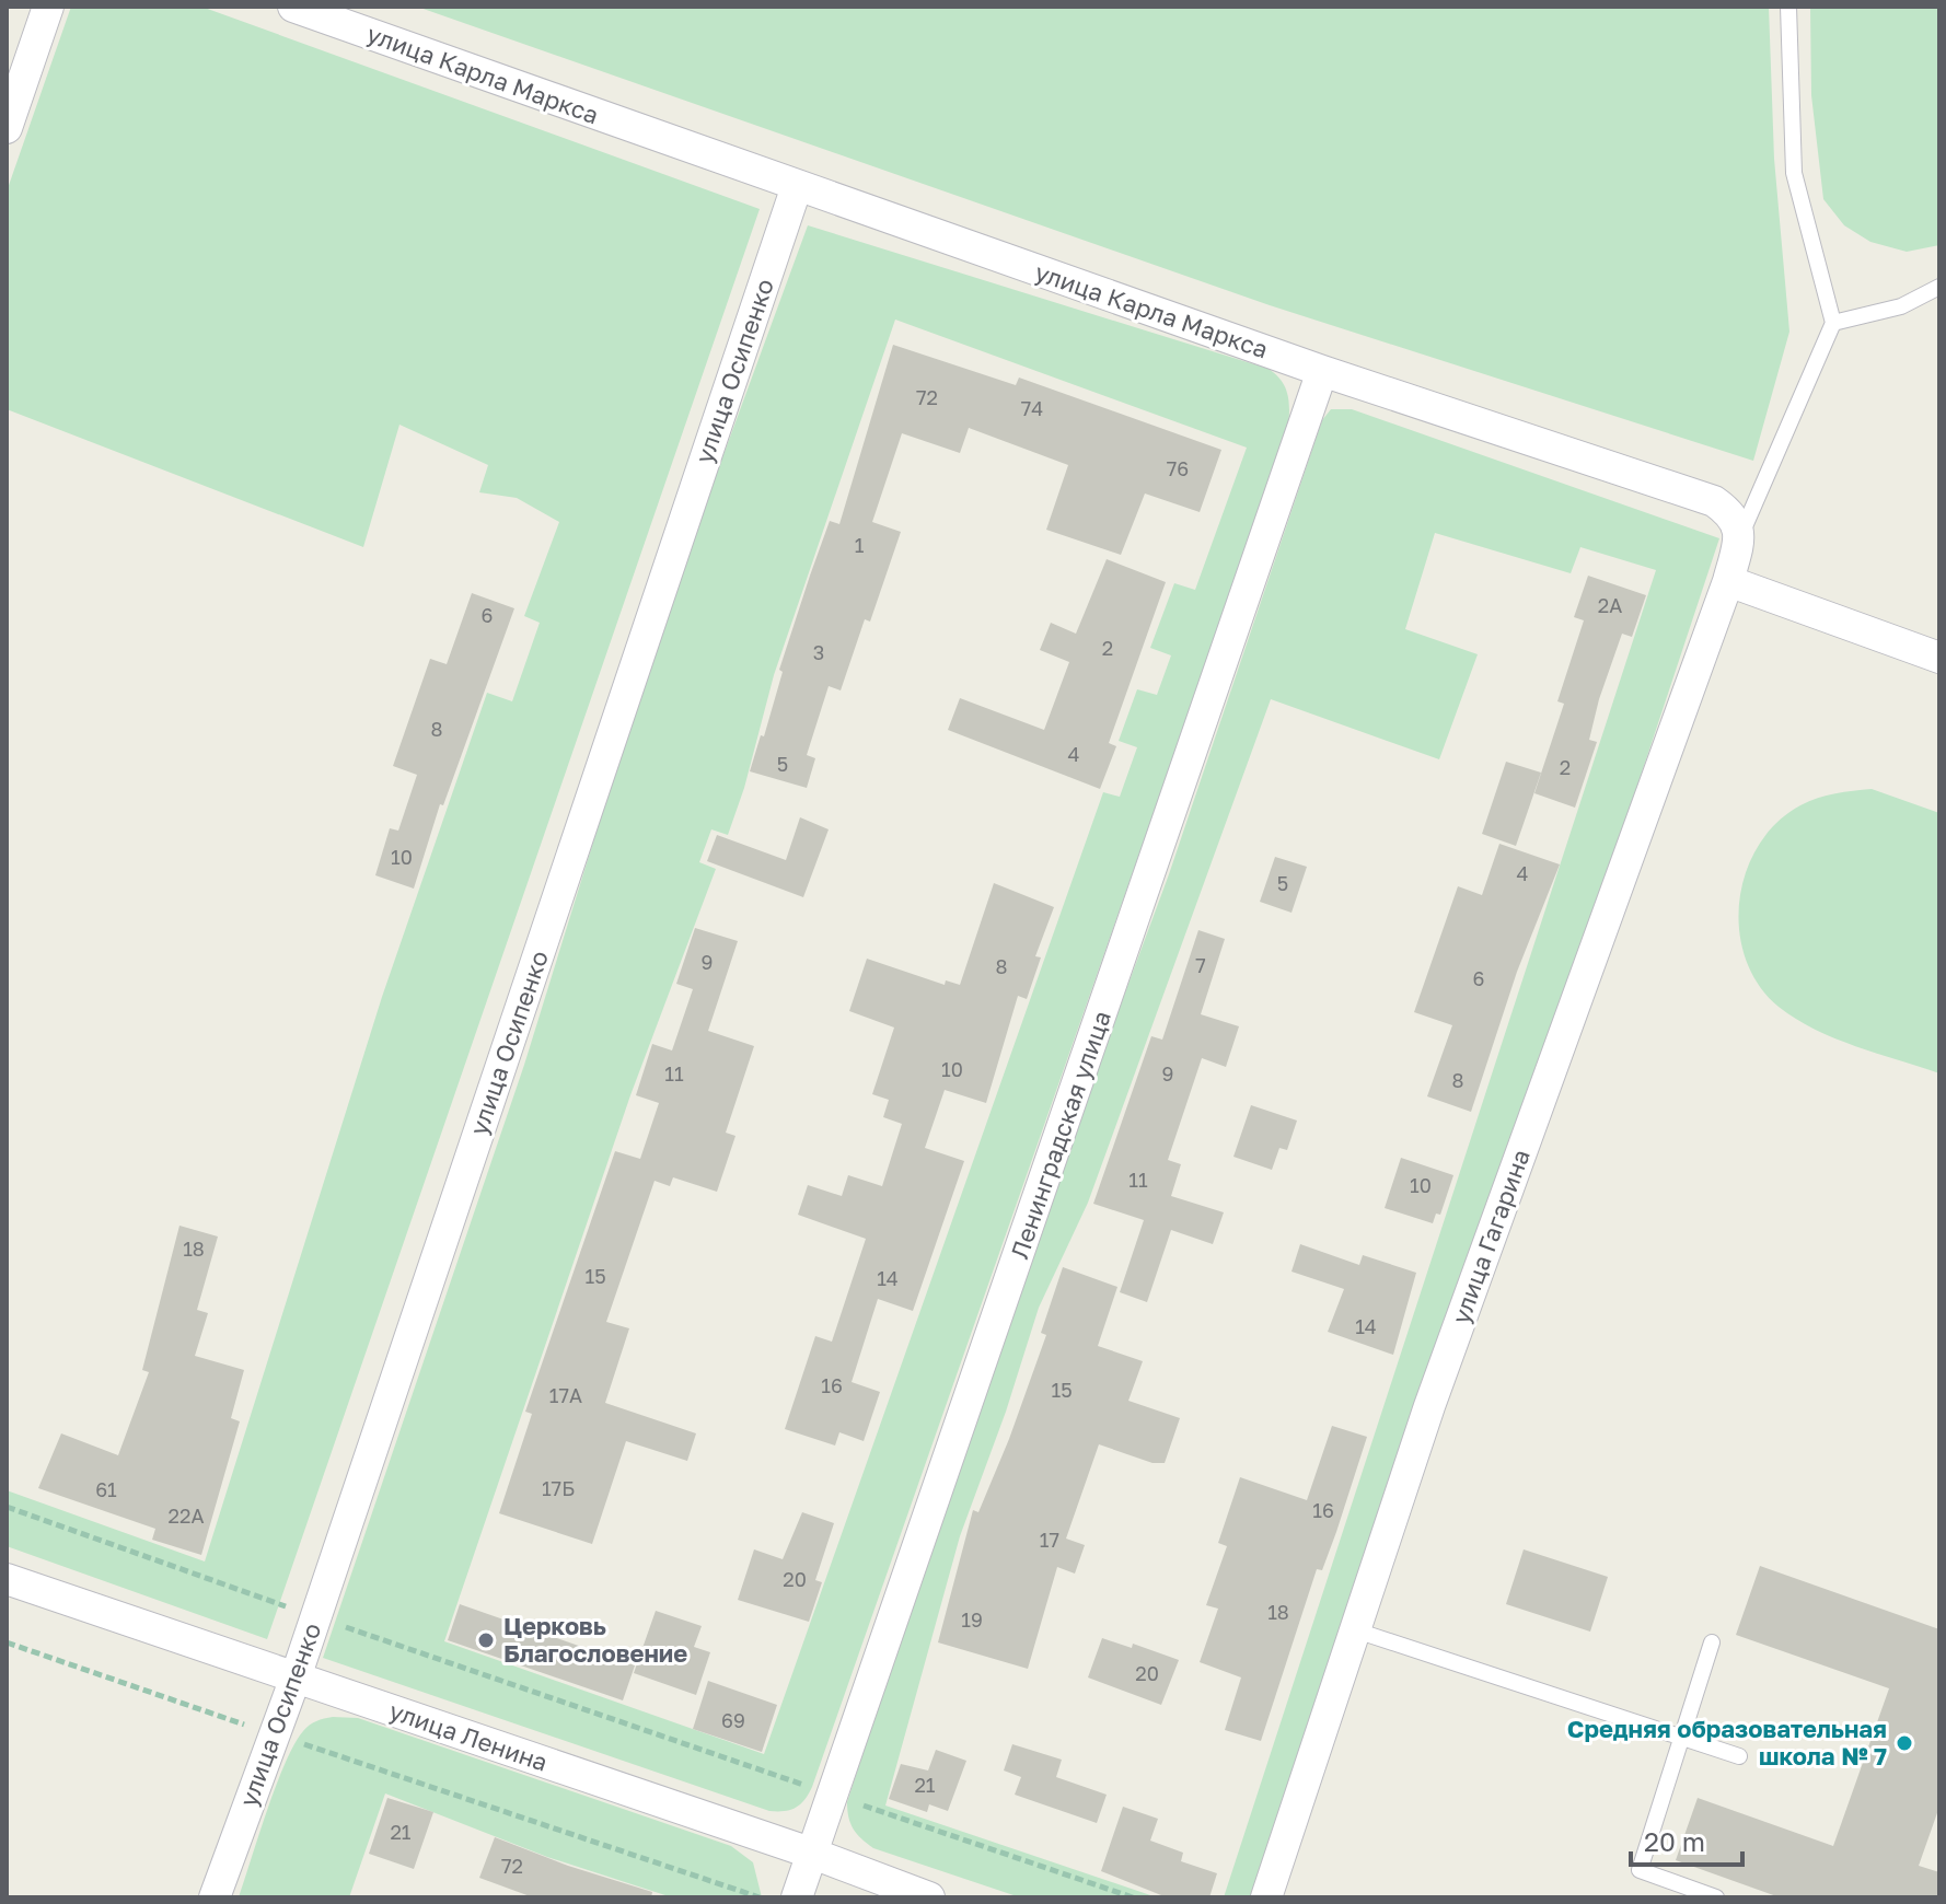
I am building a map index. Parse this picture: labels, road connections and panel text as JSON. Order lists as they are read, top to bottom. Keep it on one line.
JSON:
{"streets":{"street":["улица Карла Маркса","улица Осипенко","Ленинградская улица","улица Гагарина","улица Ленина"]},"crossings":[["улица Карла Маркса","улица Осипенко"],["улица Карла Маркса","Ленинградская улица"],["улица Осипенко","улица Ленина"],["Ленинградская улица","улица Ленина"]],"places":["Церковь Благословение","Средняя образовательная школа № 7"],"house_numbers":["72","74","76","1","2А","6","2","3","8","4","5","2","10","4","5","9","7","8","6","10","11","9","8","11","10","18","15","14","14","16","15","17А","17Б","61","16","22А","17","20","18","19","20","69","21","21","72"],"scale_bar":"20 m"}
